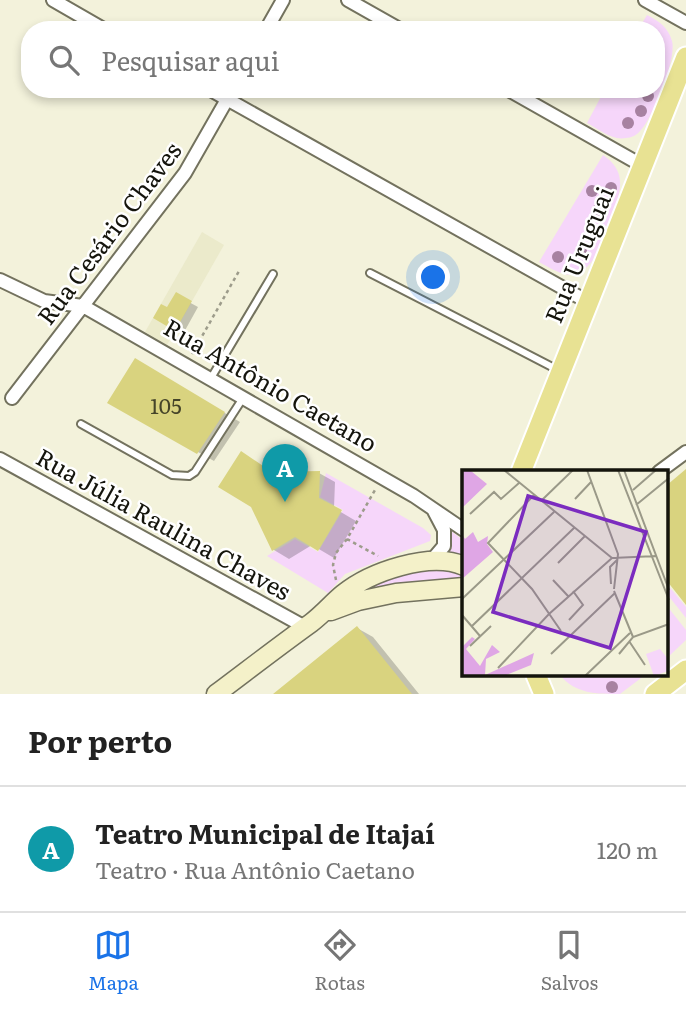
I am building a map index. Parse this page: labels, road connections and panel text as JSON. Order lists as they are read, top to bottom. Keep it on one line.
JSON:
{"streets":{"main road":["Rua Uruguai"],"street":["Rua Cesário Chaves","Rua Antônio Caetano","Rua Júlia Raulina Chaves"]},"crossings":[["Rua Cesário Chaves","Rua Antônio Caetano"]],"house_numbers":["105"],"page":{"search":"Pesquisar aqui","pins":"A","heading":"Por perto","list":[{"mark":"A","name":"Teatro Municipal de Itajaí","note":"Teatro · Rua Antônio Caetano","value":"120 m"}],"nav":["Mapa","Rotas","Salvos"]}}
